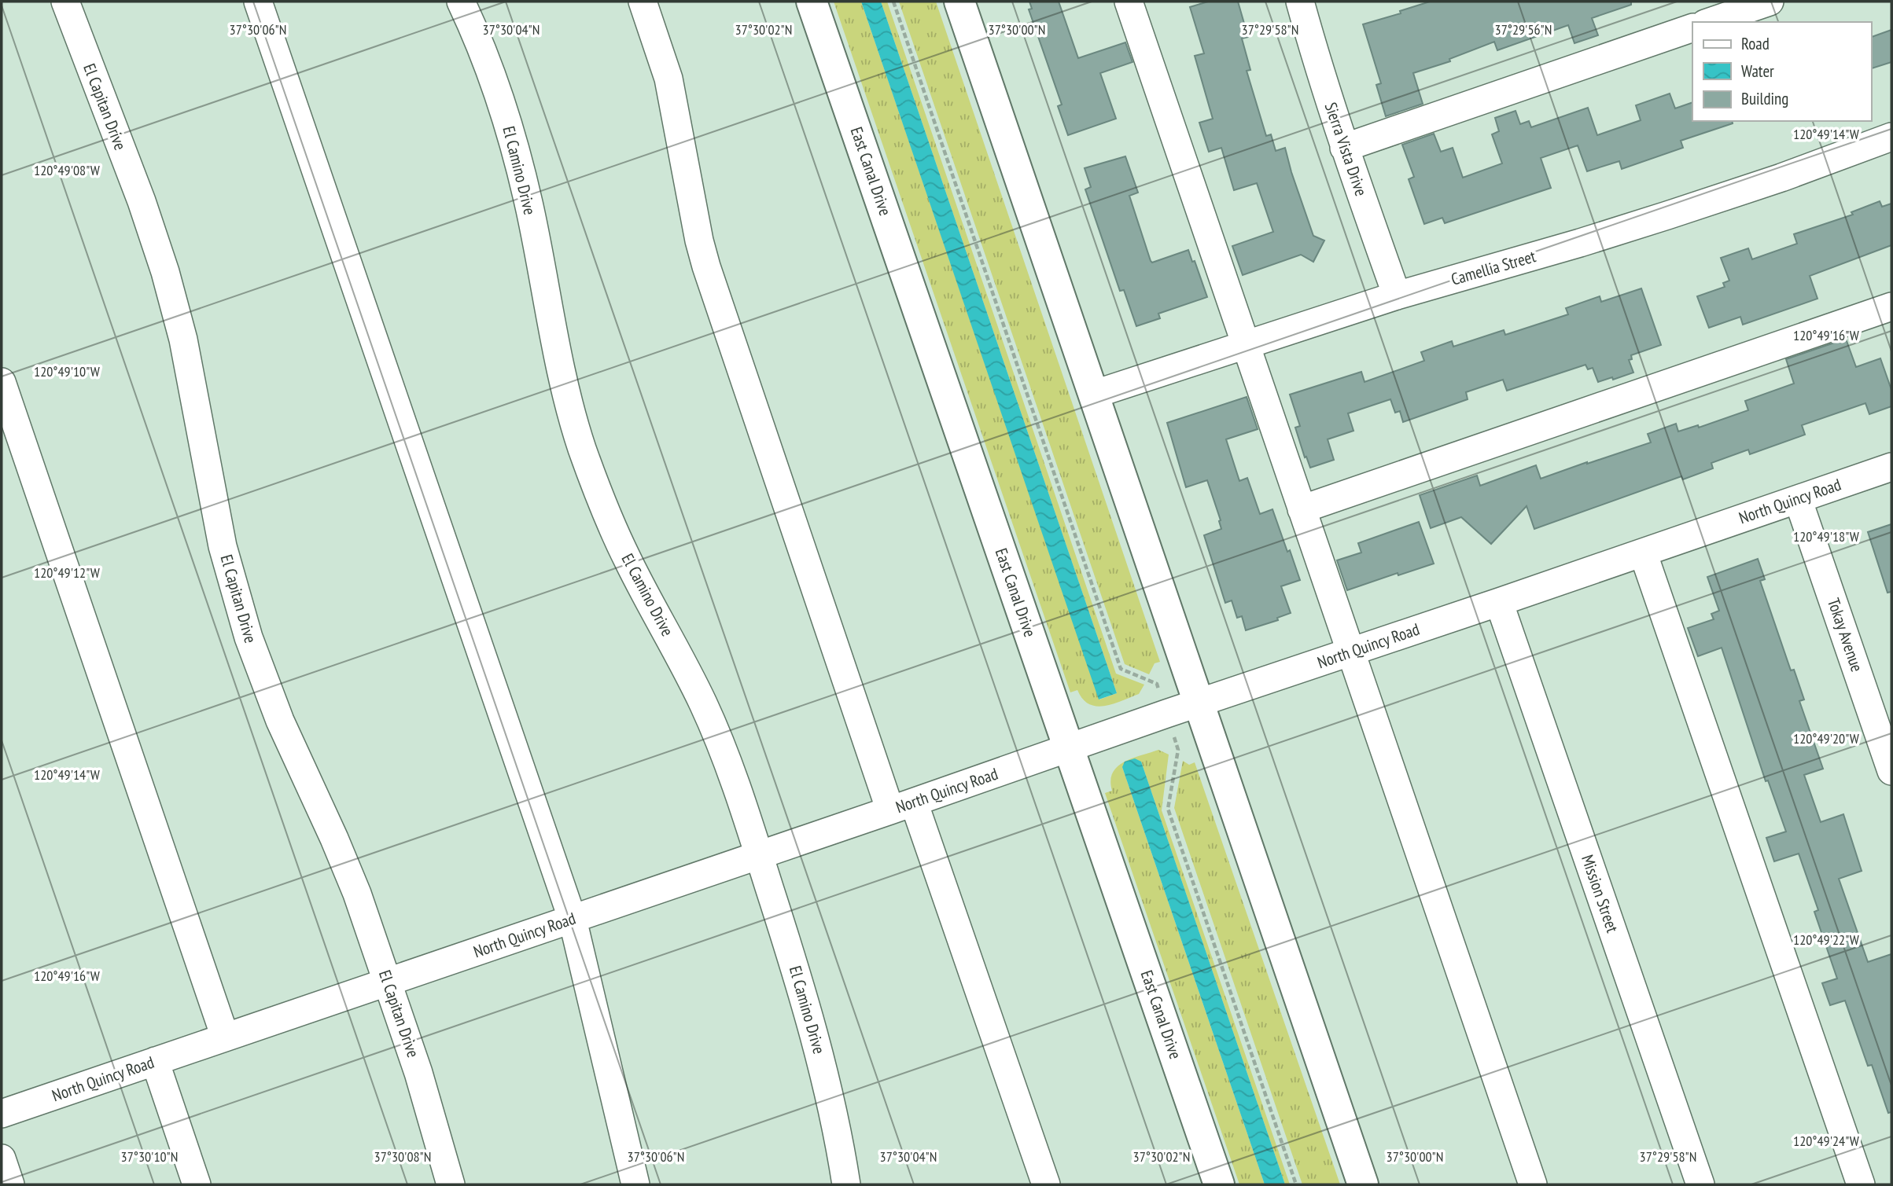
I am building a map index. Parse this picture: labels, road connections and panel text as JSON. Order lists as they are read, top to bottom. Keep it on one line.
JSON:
{"streets":{"main road":["East Canal Drive"],"street":["El Capitan Drive","Sierra Vista Drive","El Camino Drive","Camellia Street","North Quincy Road","Tokay Avenue","Mission Street"]},"crossings":[["El Capitan Drive","North Quincy Road"],["Sierra Vista Drive","Camellia Street"],["El Camino Drive","North Quincy Road"],["East Canal Drive","North Quincy Road"],["North Quincy Road","Tokay Avenue"],["North Quincy Road","Mission Street"]],"legend":["Road","Water","Building"],"coordinates":["37°30'06\"N","37°30'04\"N","37°30'02\"N","37°30'00\"N","37°29'58\"N","37°29'56\"N","120°49'14\"W","120°49'08\"W","120°49'16\"W","120°49'10\"W","120°49'18\"W","120°49'12\"W","120°49'20\"W","120°49'22\"W","120°49'24\"W","37°30'10\"N","37°30'08\"N"]}
